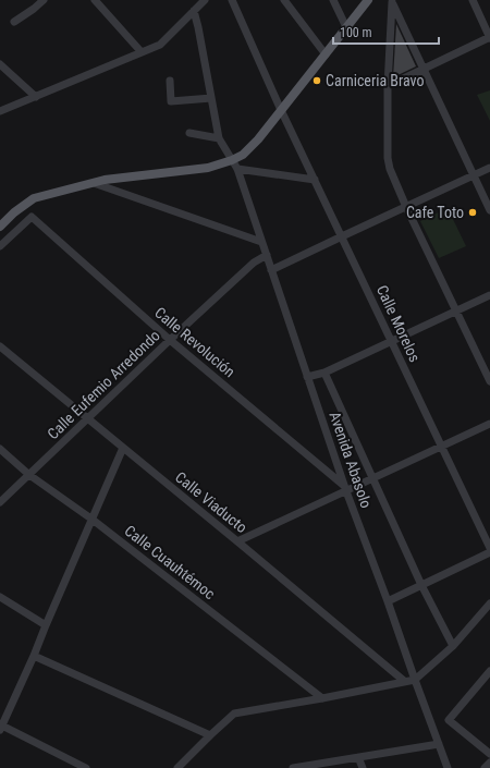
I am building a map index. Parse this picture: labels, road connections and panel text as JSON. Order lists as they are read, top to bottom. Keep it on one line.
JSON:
{"streets":{"street":["Calle Morelos","Calle Revolución","Calle Eufemio Arredondo","Avenida Abasolo","Calle Viaducto","Calle Cuauhtémoc"]},"crossings":[["Calle Revolución","Calle Eufemio Arredondo"],["Calle Revolución","Avenida Abasolo"],["Calle Eufemio Arredondo","Avenida Abasolo"],["Calle Eufemio Arredondo","Calle Viaducto"],["Calle Eufemio Arredondo","Calle Cuauhtémoc"]],"places":["Carniceria Bravo","Cafe Toto"],"scale_bar":"100 m"}
